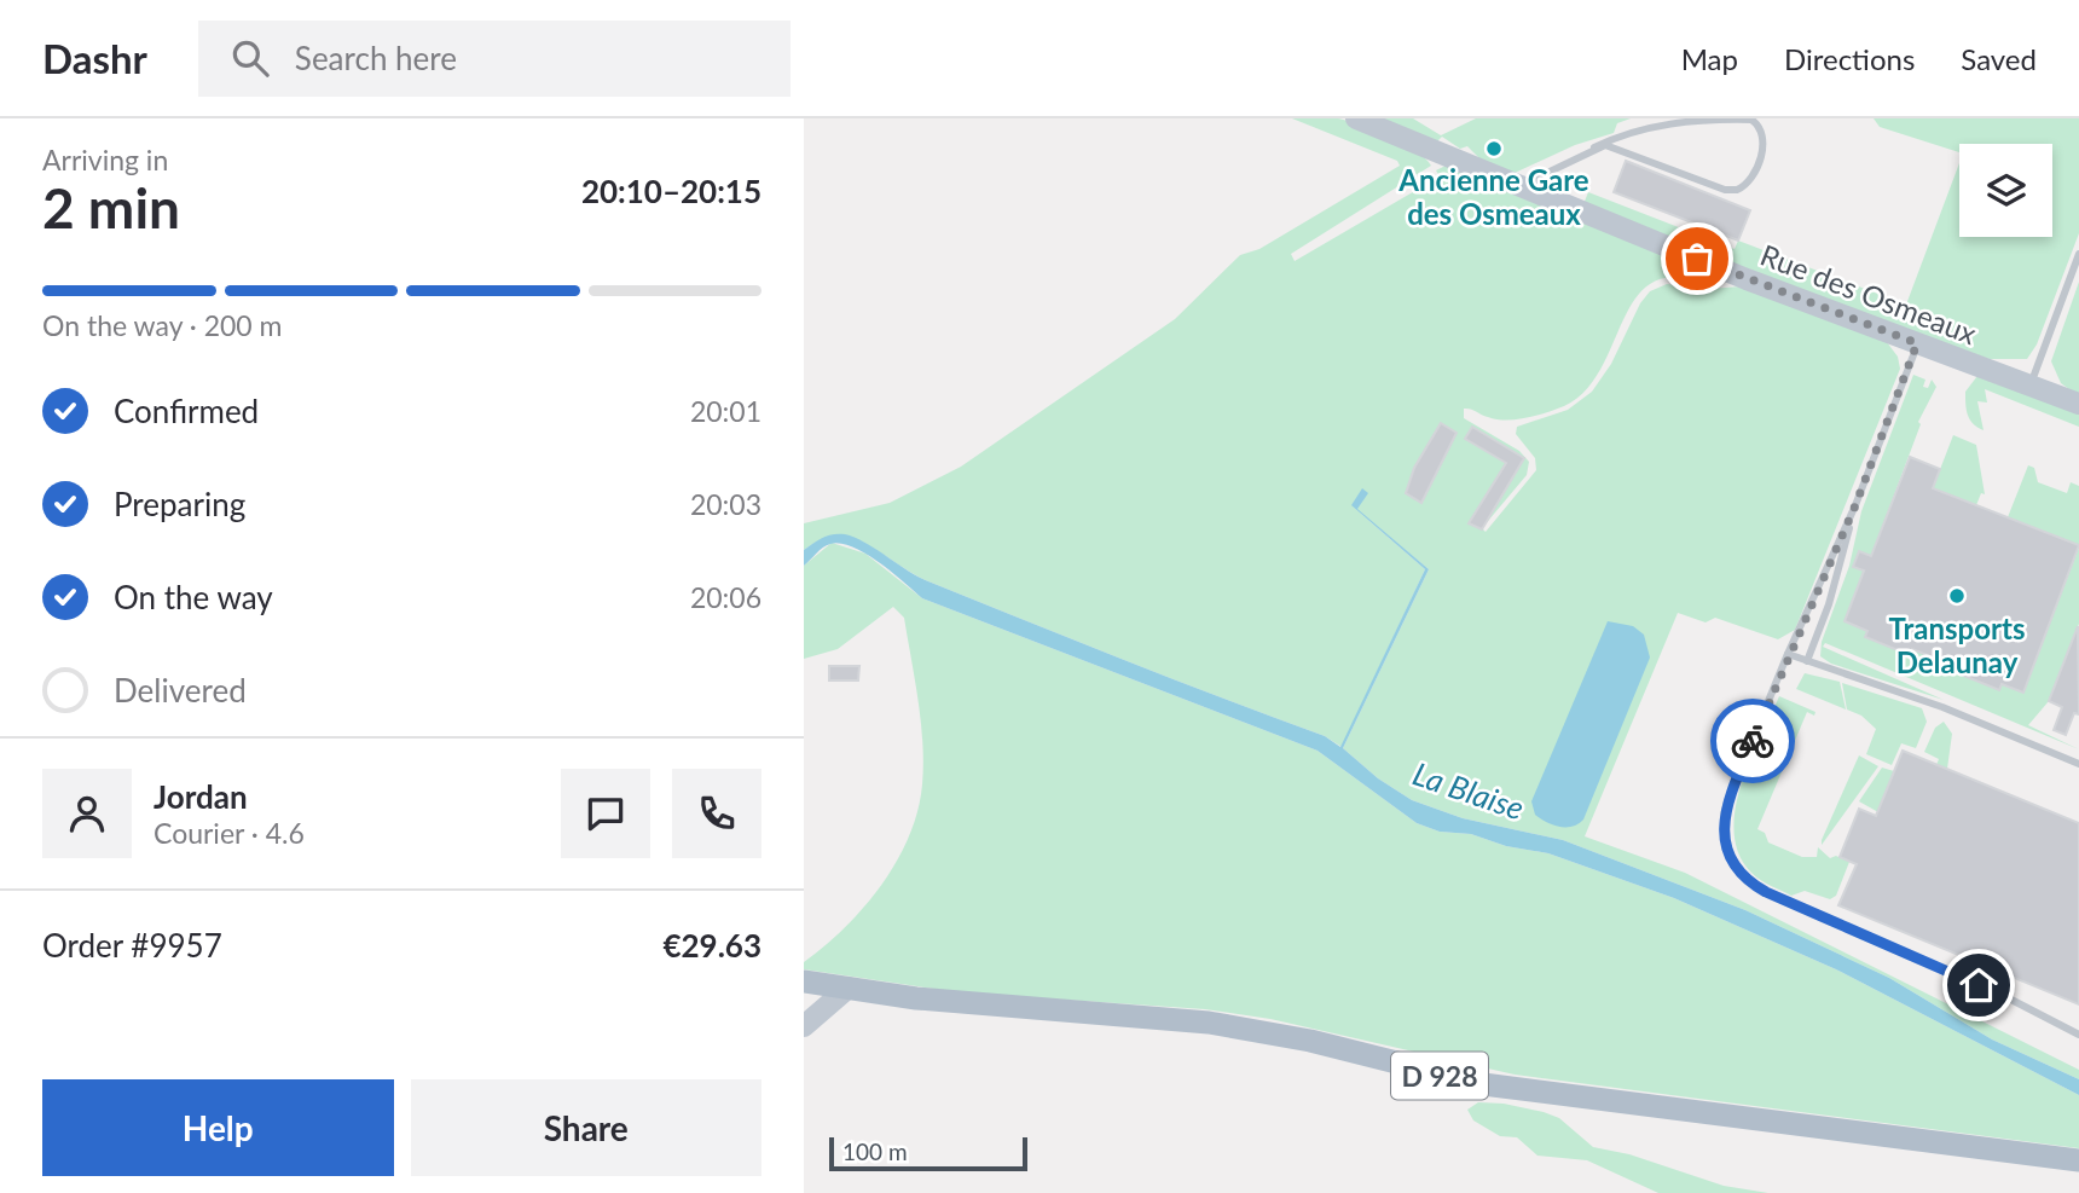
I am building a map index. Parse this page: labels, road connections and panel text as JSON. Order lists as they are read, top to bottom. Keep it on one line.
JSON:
{"streets":{"main road":["Rue des Osmeaux","D 928"]},"water":["La Blaise"],"places":["Ancienne Gare des Osmeaux","Transports Delaunay"],"scale_bar":"100 m","page":{"header":"Dashr","search":"Search here","nav":["Map","Directions","Saved"],"heading":["2 min","Arriving in","20:10–20:15"],"panel":["Jordan","Courier · 4.6","Order #9957","€29.63"],"bar":"On the way · 200 m","list":[["Confirmed","20:01"],["Preparing","20:03"],["On the way","20:06"],"Delivered"],"buttons":["Help","Share"],"scale":"100 m"}}
